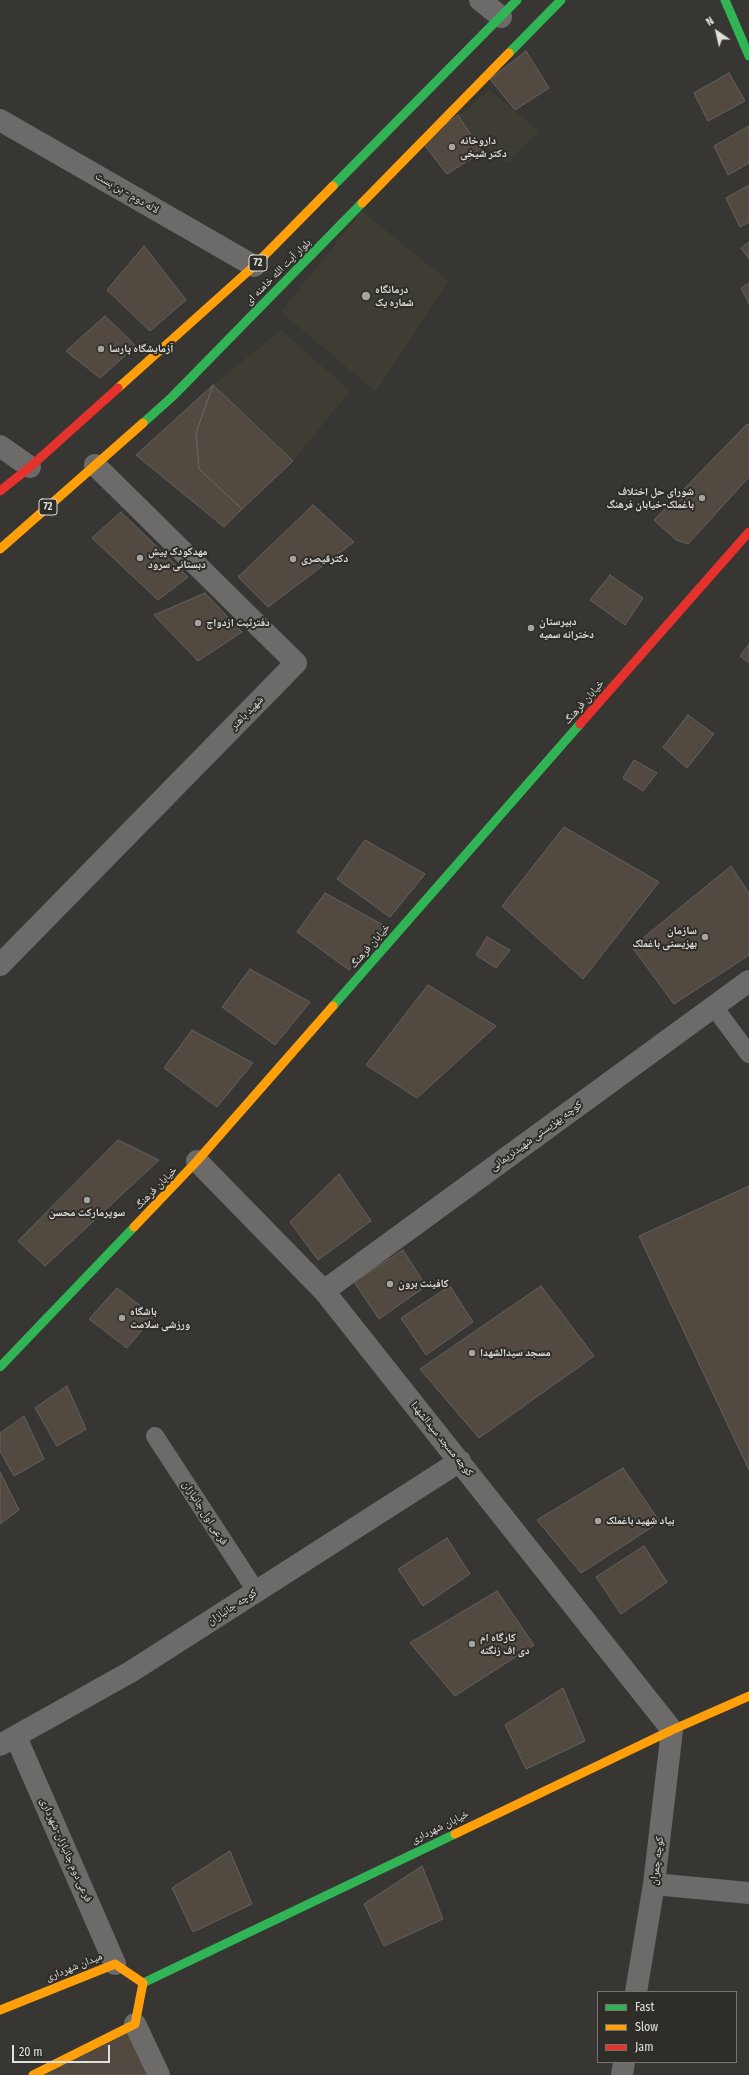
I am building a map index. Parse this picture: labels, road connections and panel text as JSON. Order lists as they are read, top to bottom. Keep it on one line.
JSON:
{"streets":{"main road":["72","بلوار آیت الله خامنه ای","خیابان فرهنگ","خیابان شهرداری","میدان شهرداری"],"street":["لاله دوم - بن بست","شهید باهنر","کوچه بهزیستی شهیدنریمانی","کوچه مسجد سیدالشهدا","کوچه جانبازان","فرعی دوم جانبازان-شهرداری","کوچه چمران"],"lane":["فرعی اول جانبازان"]},"crossings":[["لاله دوم - بن بست","بلوار آیت الله خامنه ای"],["بلوار آیت الله خامنه ای","شهید باهنر"],["خیابان فرهنگ","کوچه مسجد سیدالشهدا"],["کوچه بهزیستی شهیدنریمانی","کوچه مسجد سیدالشهدا"],["کوچه مسجد سیدالشهدا","کوچه جانبازان"],["کوچه مسجد سیدالشهدا","خیابان شهرداری"],["کوچه مسجد سیدالشهدا","کوچه چمران"],["فرعی اول جانبازان","کوچه جانبازان"],["کوچه جانبازان","فرعی دوم جانبازان-شهرداری"],["خیابان شهرداری","کوچه چمران"],["خیابان شهرداری","میدان شهرداری"],["فرعی دوم جانبازان-شهرداری","میدان شهرداری"]],"places":["داروخانه دکتر شیخی","درمانگاه شماره یک","آزمایشگاه پارسا","شورای حل اختلاف باغملک-خیابان فرهنگ","مهدکودک پیش دبستانی سرود","دکترقیصری","دفترثبت ازدواج","دبیرستان دخترانه سمیه","سازمان بهزیستی باغملک","سوپرمارکت محسن","کافینت برون","باشگاه ورزشی سلامت","مسجد سیدالشهدا","بیاد شهید باغملک","کارگاه ام دی اف زنگنه"],"legend":["Fast","Slow","Jam"],"scale_bar":"20 m","north":"top left"}
